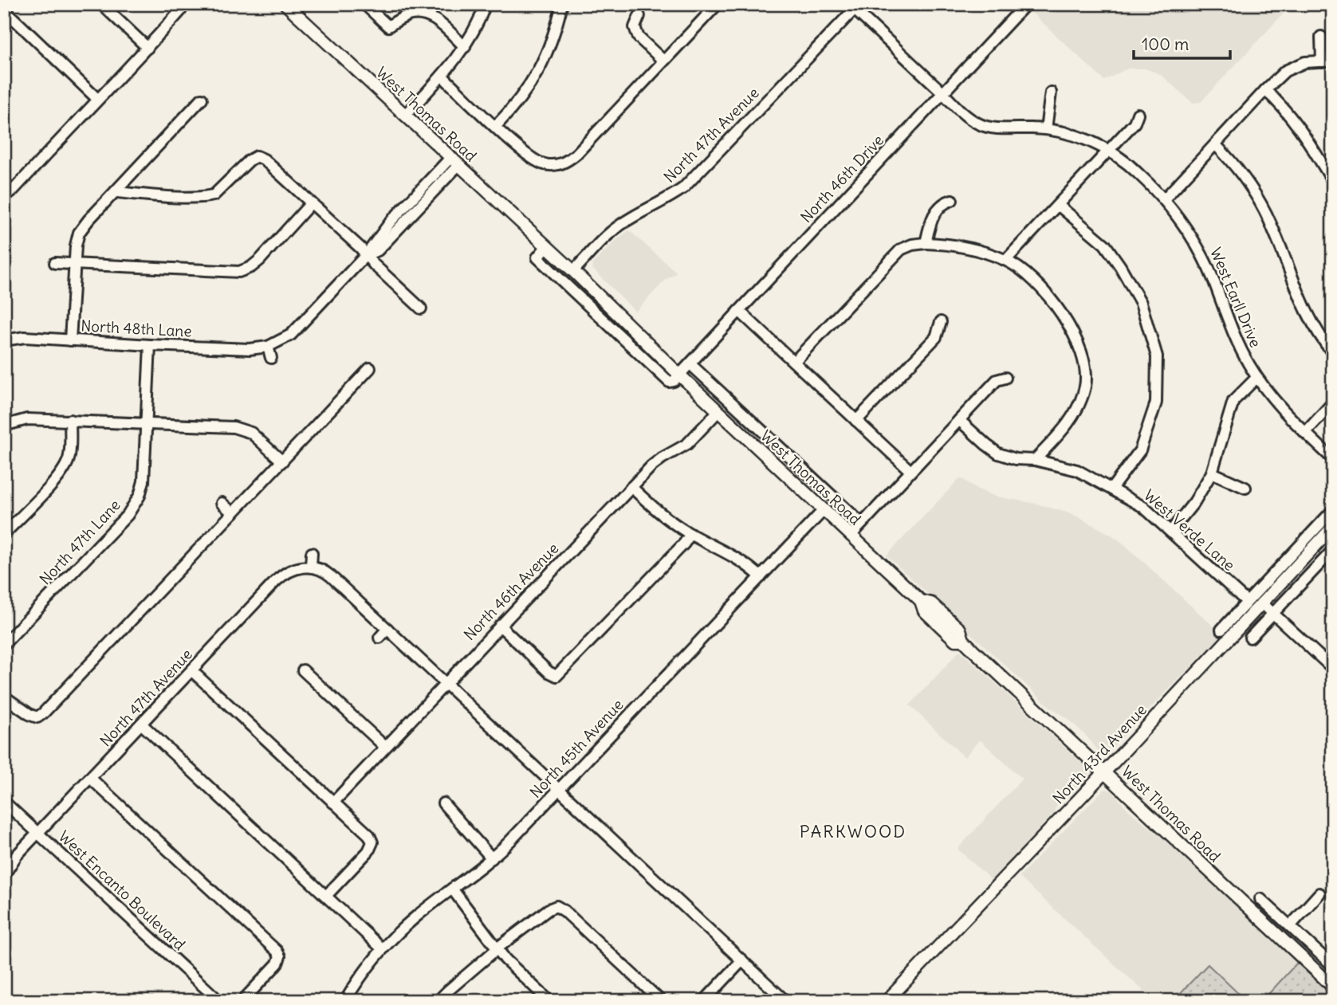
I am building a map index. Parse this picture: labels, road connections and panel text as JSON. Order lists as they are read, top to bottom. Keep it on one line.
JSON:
{"streets":{"main road":["West Thomas Road","North 43rd Avenue"],"street":["North 47th Avenue","North 46th Drive","West Earll Drive","North 48th Lane","West Verde Lane","North 47th Lane","North 46th Avenue","North 45th Avenue","West Encanto Boulevard"]},"crossings":[["West Thomas Road","North 47th Avenue"],["West Thomas Road","North 46th Drive"],["West Thomas Road","North 48th Lane"],["West Thomas Road","North 46th Avenue"],["West Thomas Road","North 45th Avenue"],["West Thomas Road","North 43rd Avenue"],["North 47th Avenue","West Earll Drive"],["North 47th Avenue","West Encanto Boulevard"],["North 46th Drive","West Earll Drive"],["North 48th Lane","North 47th Lane"]],"districts":["PARKWOOD"],"scale_bar":"100 m"}
